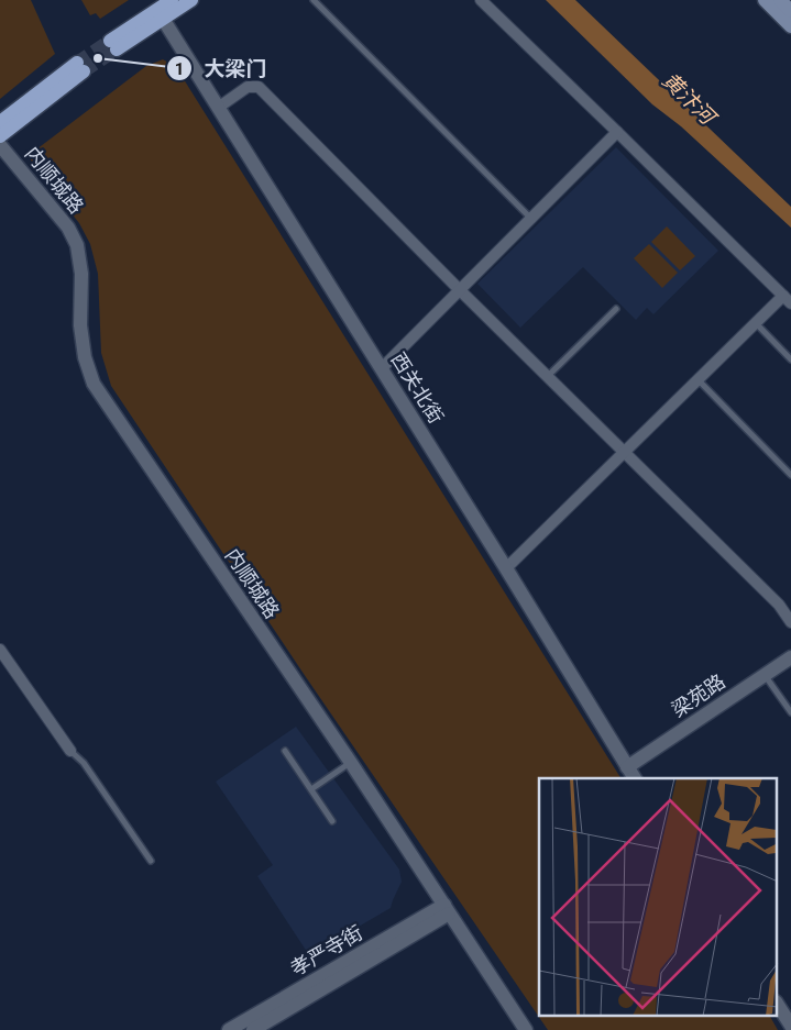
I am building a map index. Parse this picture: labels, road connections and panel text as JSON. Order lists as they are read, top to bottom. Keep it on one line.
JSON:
{"streets":{"street":["内顺城路","西关北街","梁苑路","孝严寺街"]},"crossings":[["内顺城路","孝严寺街"],["西关北街","梁苑路"]],"water":["黄汴河"],"places":["大梁门"]}
